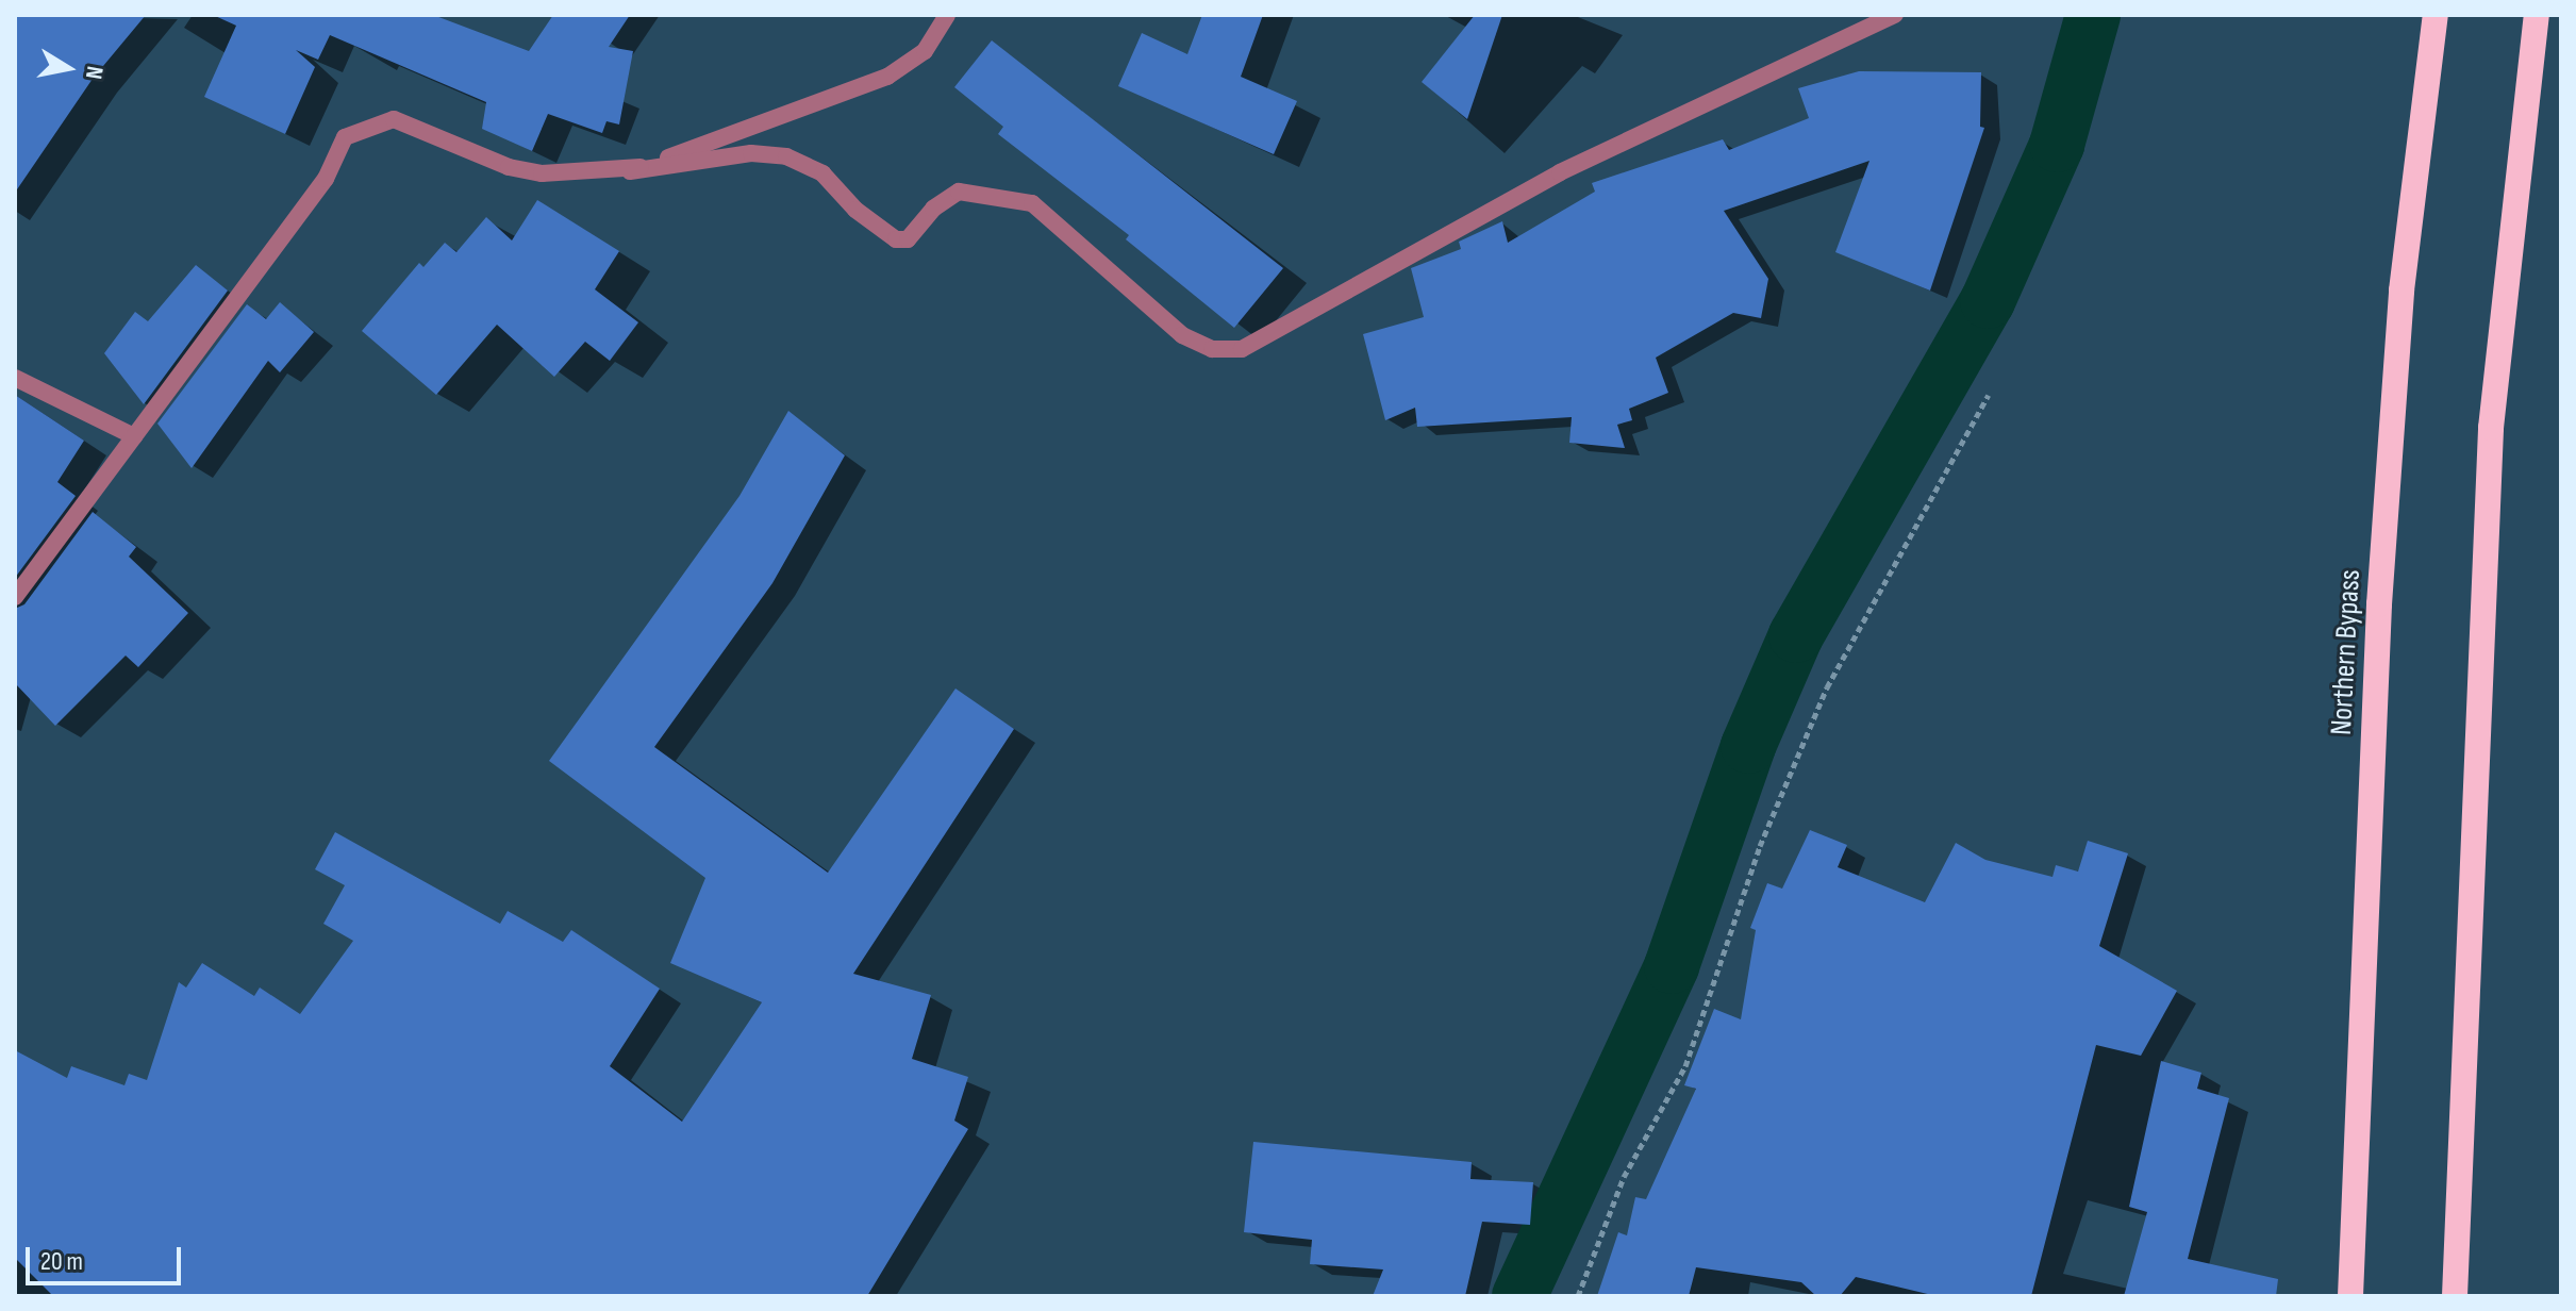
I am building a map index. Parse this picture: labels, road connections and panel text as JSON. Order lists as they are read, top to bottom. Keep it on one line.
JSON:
{"streets":{"highway":["Northern Bypass"]},"scale_bar":"20 m","north":"right"}
